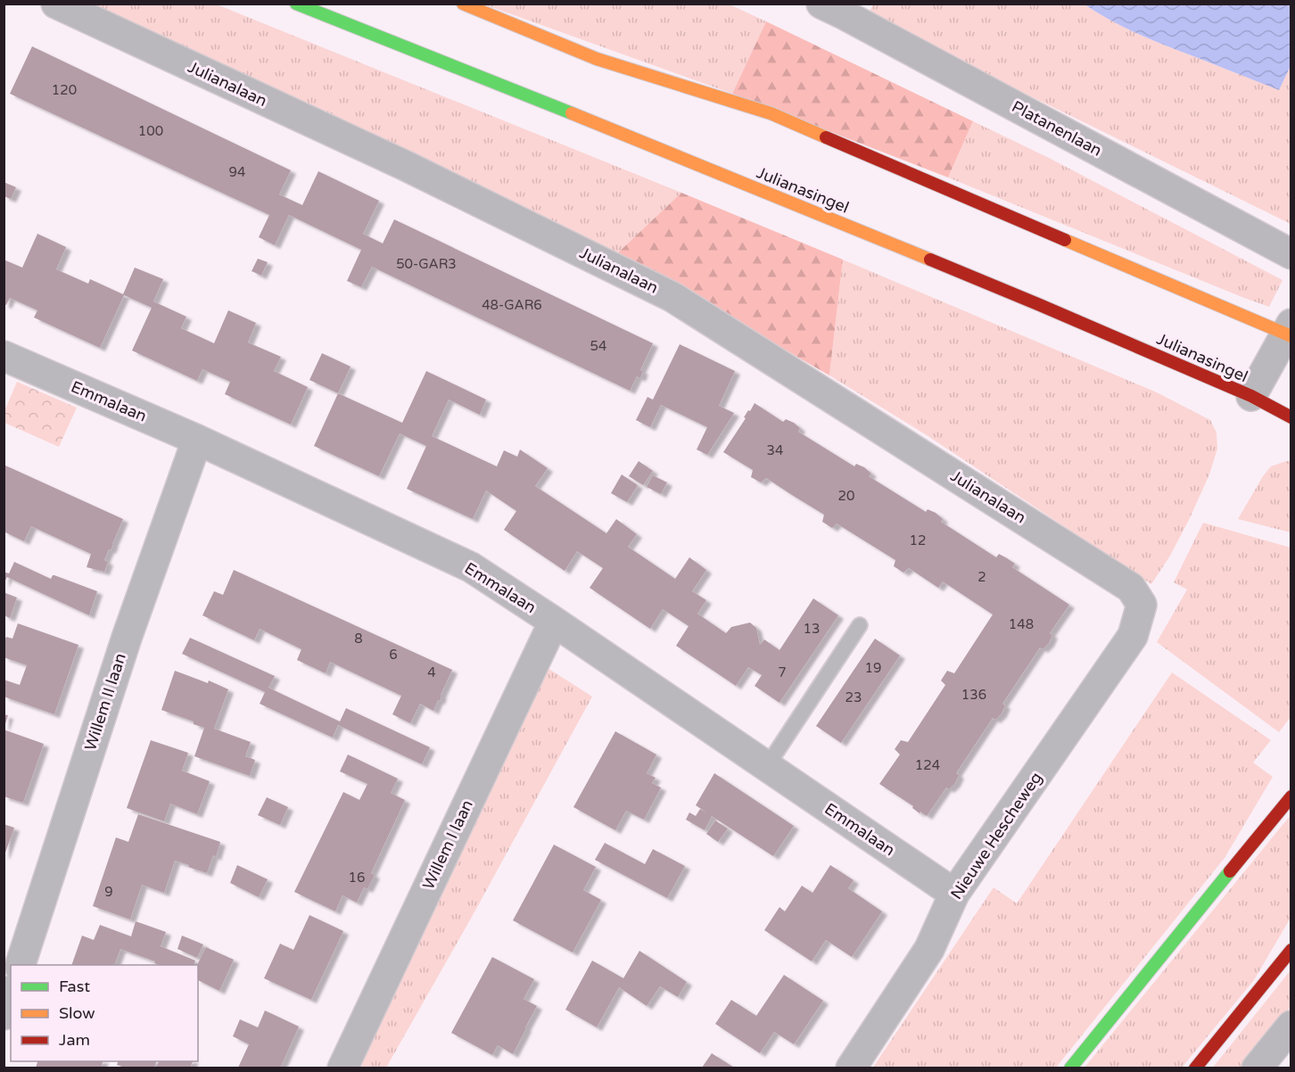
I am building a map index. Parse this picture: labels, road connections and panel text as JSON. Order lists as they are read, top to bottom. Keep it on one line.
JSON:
{"streets":{"main road":["Julianasingel"],"street":["Julianalaan","Platanenlaan","Emmalaan","Willem II laan","Nieuwe Hescheweg","Willem I laan"]},"crossings":[["Julianalaan","Nieuwe Hescheweg"],["Emmalaan","Willem II laan"],["Emmalaan","Nieuwe Hescheweg"],["Emmalaan","Willem I laan"]],"house_numbers":["120","100","94","50-GAR3","48-GAR6","54","34","20","12","2","148","13","8","6","19","4","7","136","23","124","16","9"],"legend":["Fast","Slow","Jam"]}
